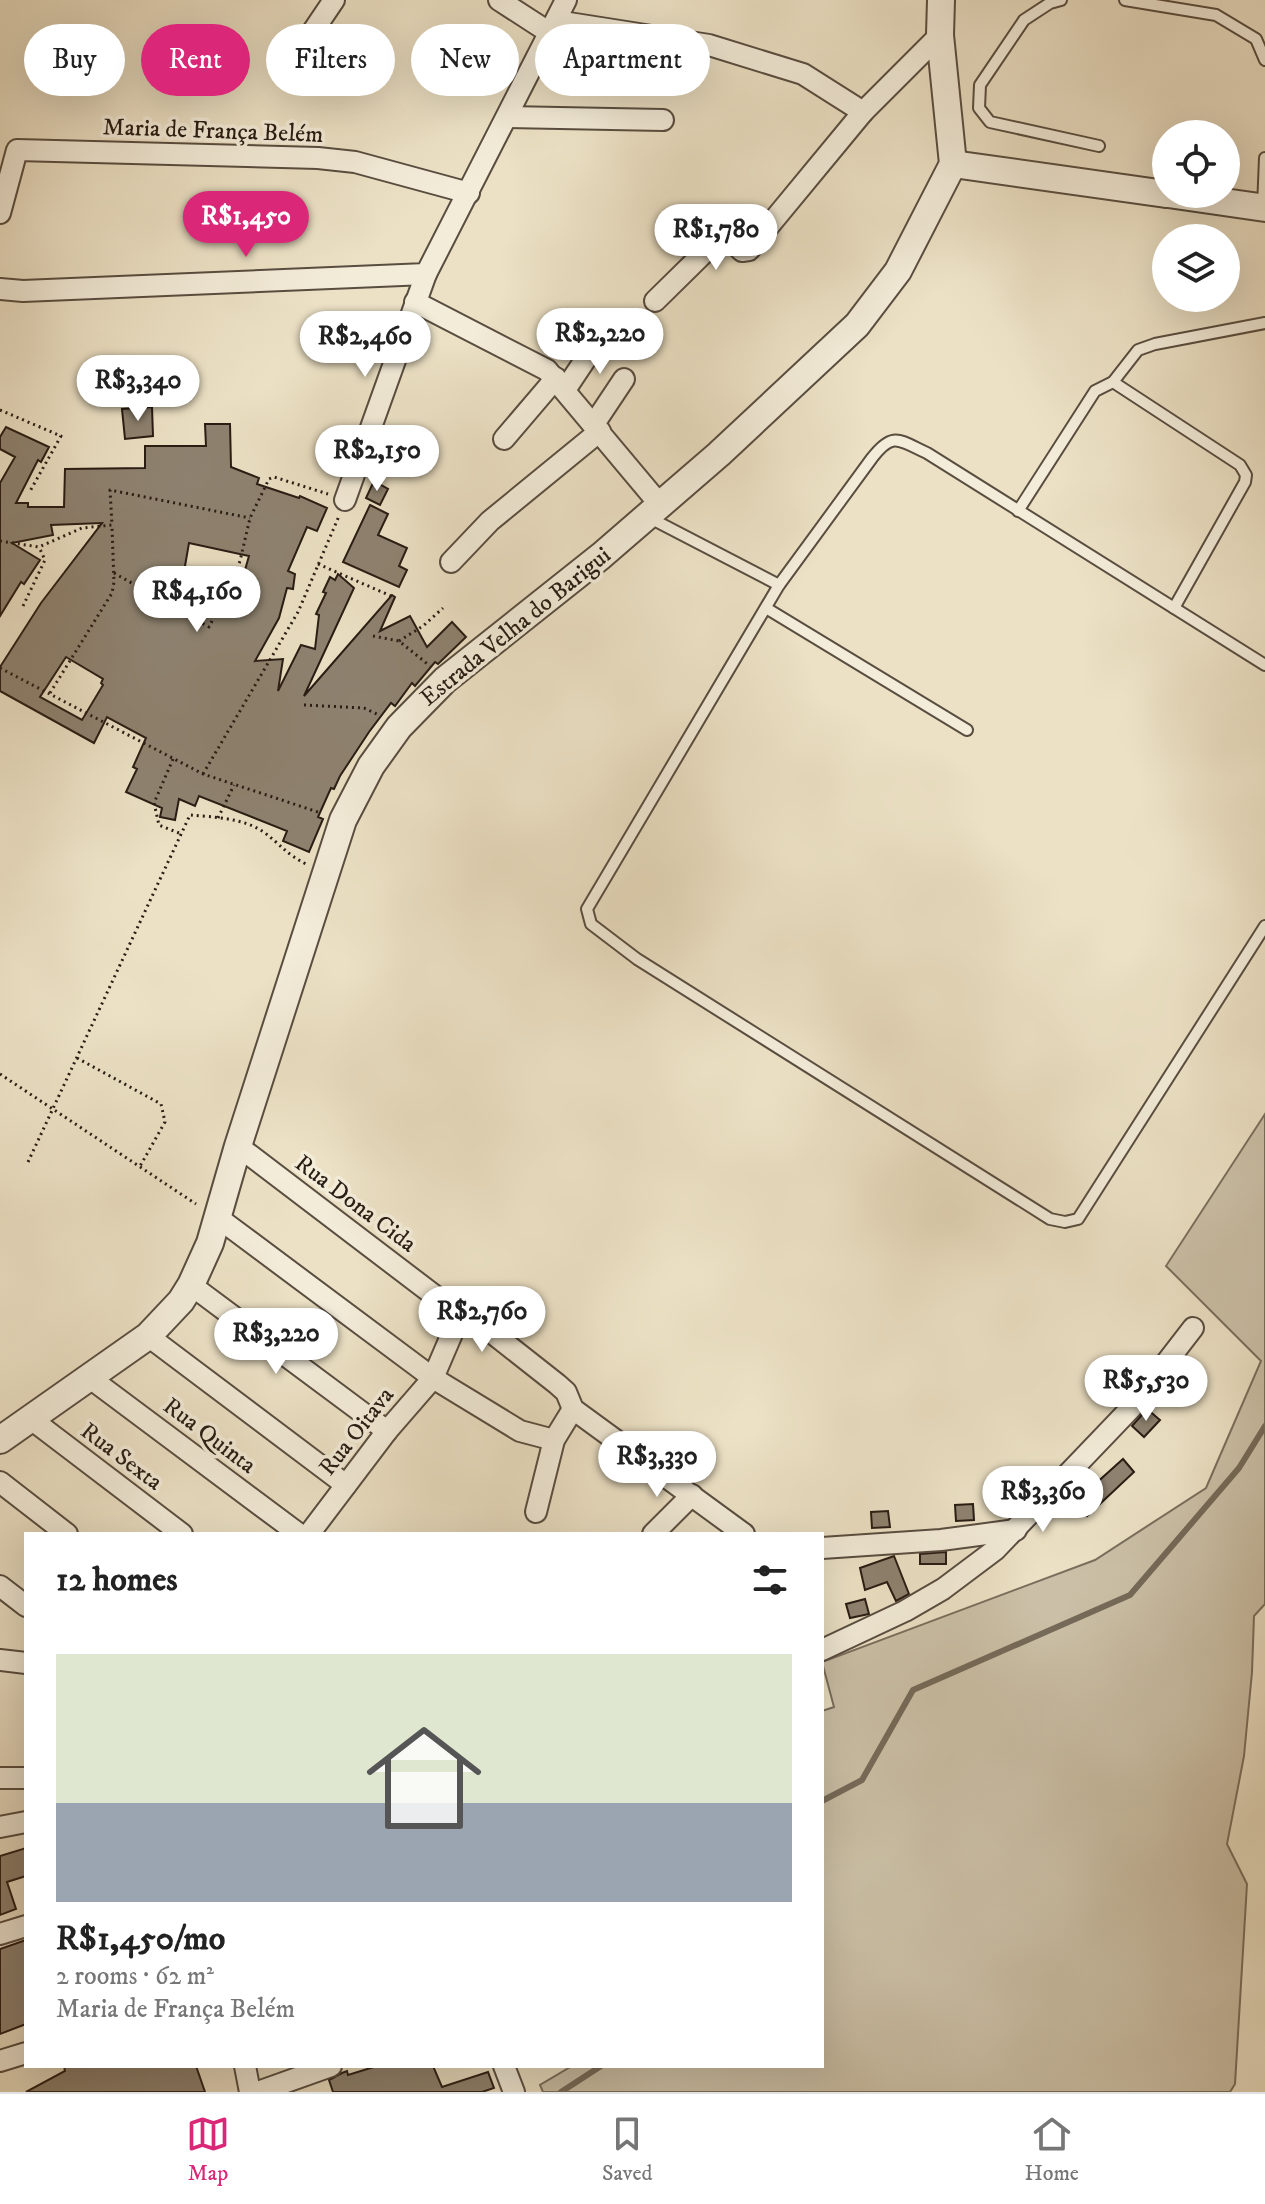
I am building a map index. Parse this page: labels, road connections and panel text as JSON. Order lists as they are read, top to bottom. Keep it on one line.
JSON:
{"streets":{"street":["Maria de França Belém","Estrada Velha do Barigui","Rua Dona Cida","Rua Oitava","Rua Quinta","Rua Sexta"]},"crossings":[["Estrada Velha do Barigui","Rua Dona Cida"],["Estrada Velha do Barigui","Rua Quinta"],["Estrada Velha do Barigui","Rua Sexta"],["Rua Dona Cida","Rua Oitava"]],"page":{"chip":["Buy","Rent","Filters","New","Apartment"],"price":["R$1,450","R$1,780","R$2,220","R$2,460","R$3,340","R$2,150","R$4,160","R$2,760","R$3,220","R$5,530","R$3,330","R$3,360"],"heading":"12 homes","list":[{"name":"R$1,450/mo","note":"2 rooms · 62 m² · Maria de França Belém"}],"tabs":["Map","Saved","Home"]}}
